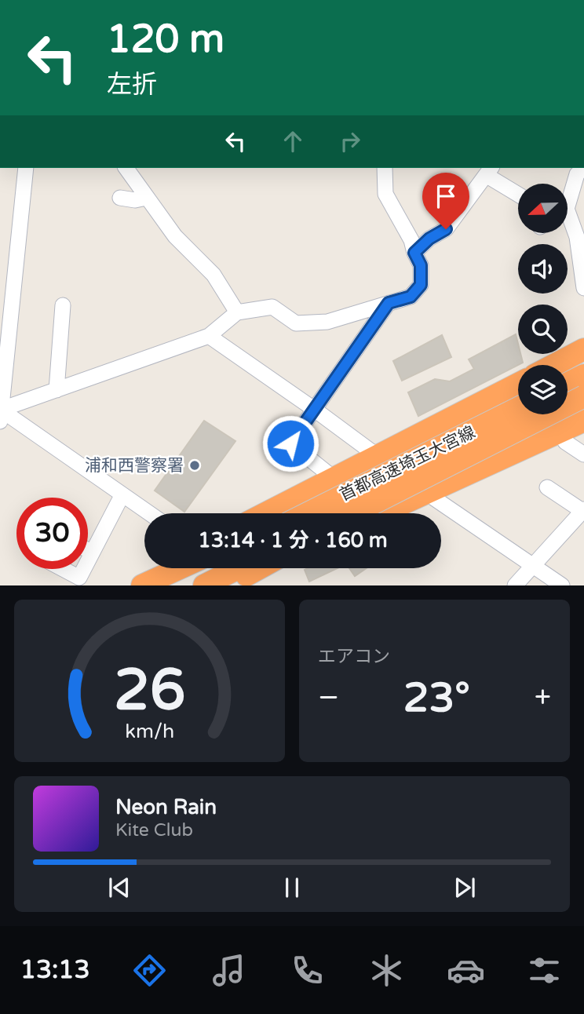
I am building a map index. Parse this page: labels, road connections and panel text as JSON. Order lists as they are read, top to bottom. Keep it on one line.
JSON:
{"streets":{"highway":["首都高速埼玉大宮線"]},"places":["浦和西警察署"],"north":"left","page":{"turn":["120 m","左折"],"limit":"30","trip":"13:14 · 1 分 · 160 m","tile":"エアコン","heat":["−","23°","+"],"song":["Neon Rain","Kite Club"],"tabs":"13:13","gauge":["26","km/h"]}}
